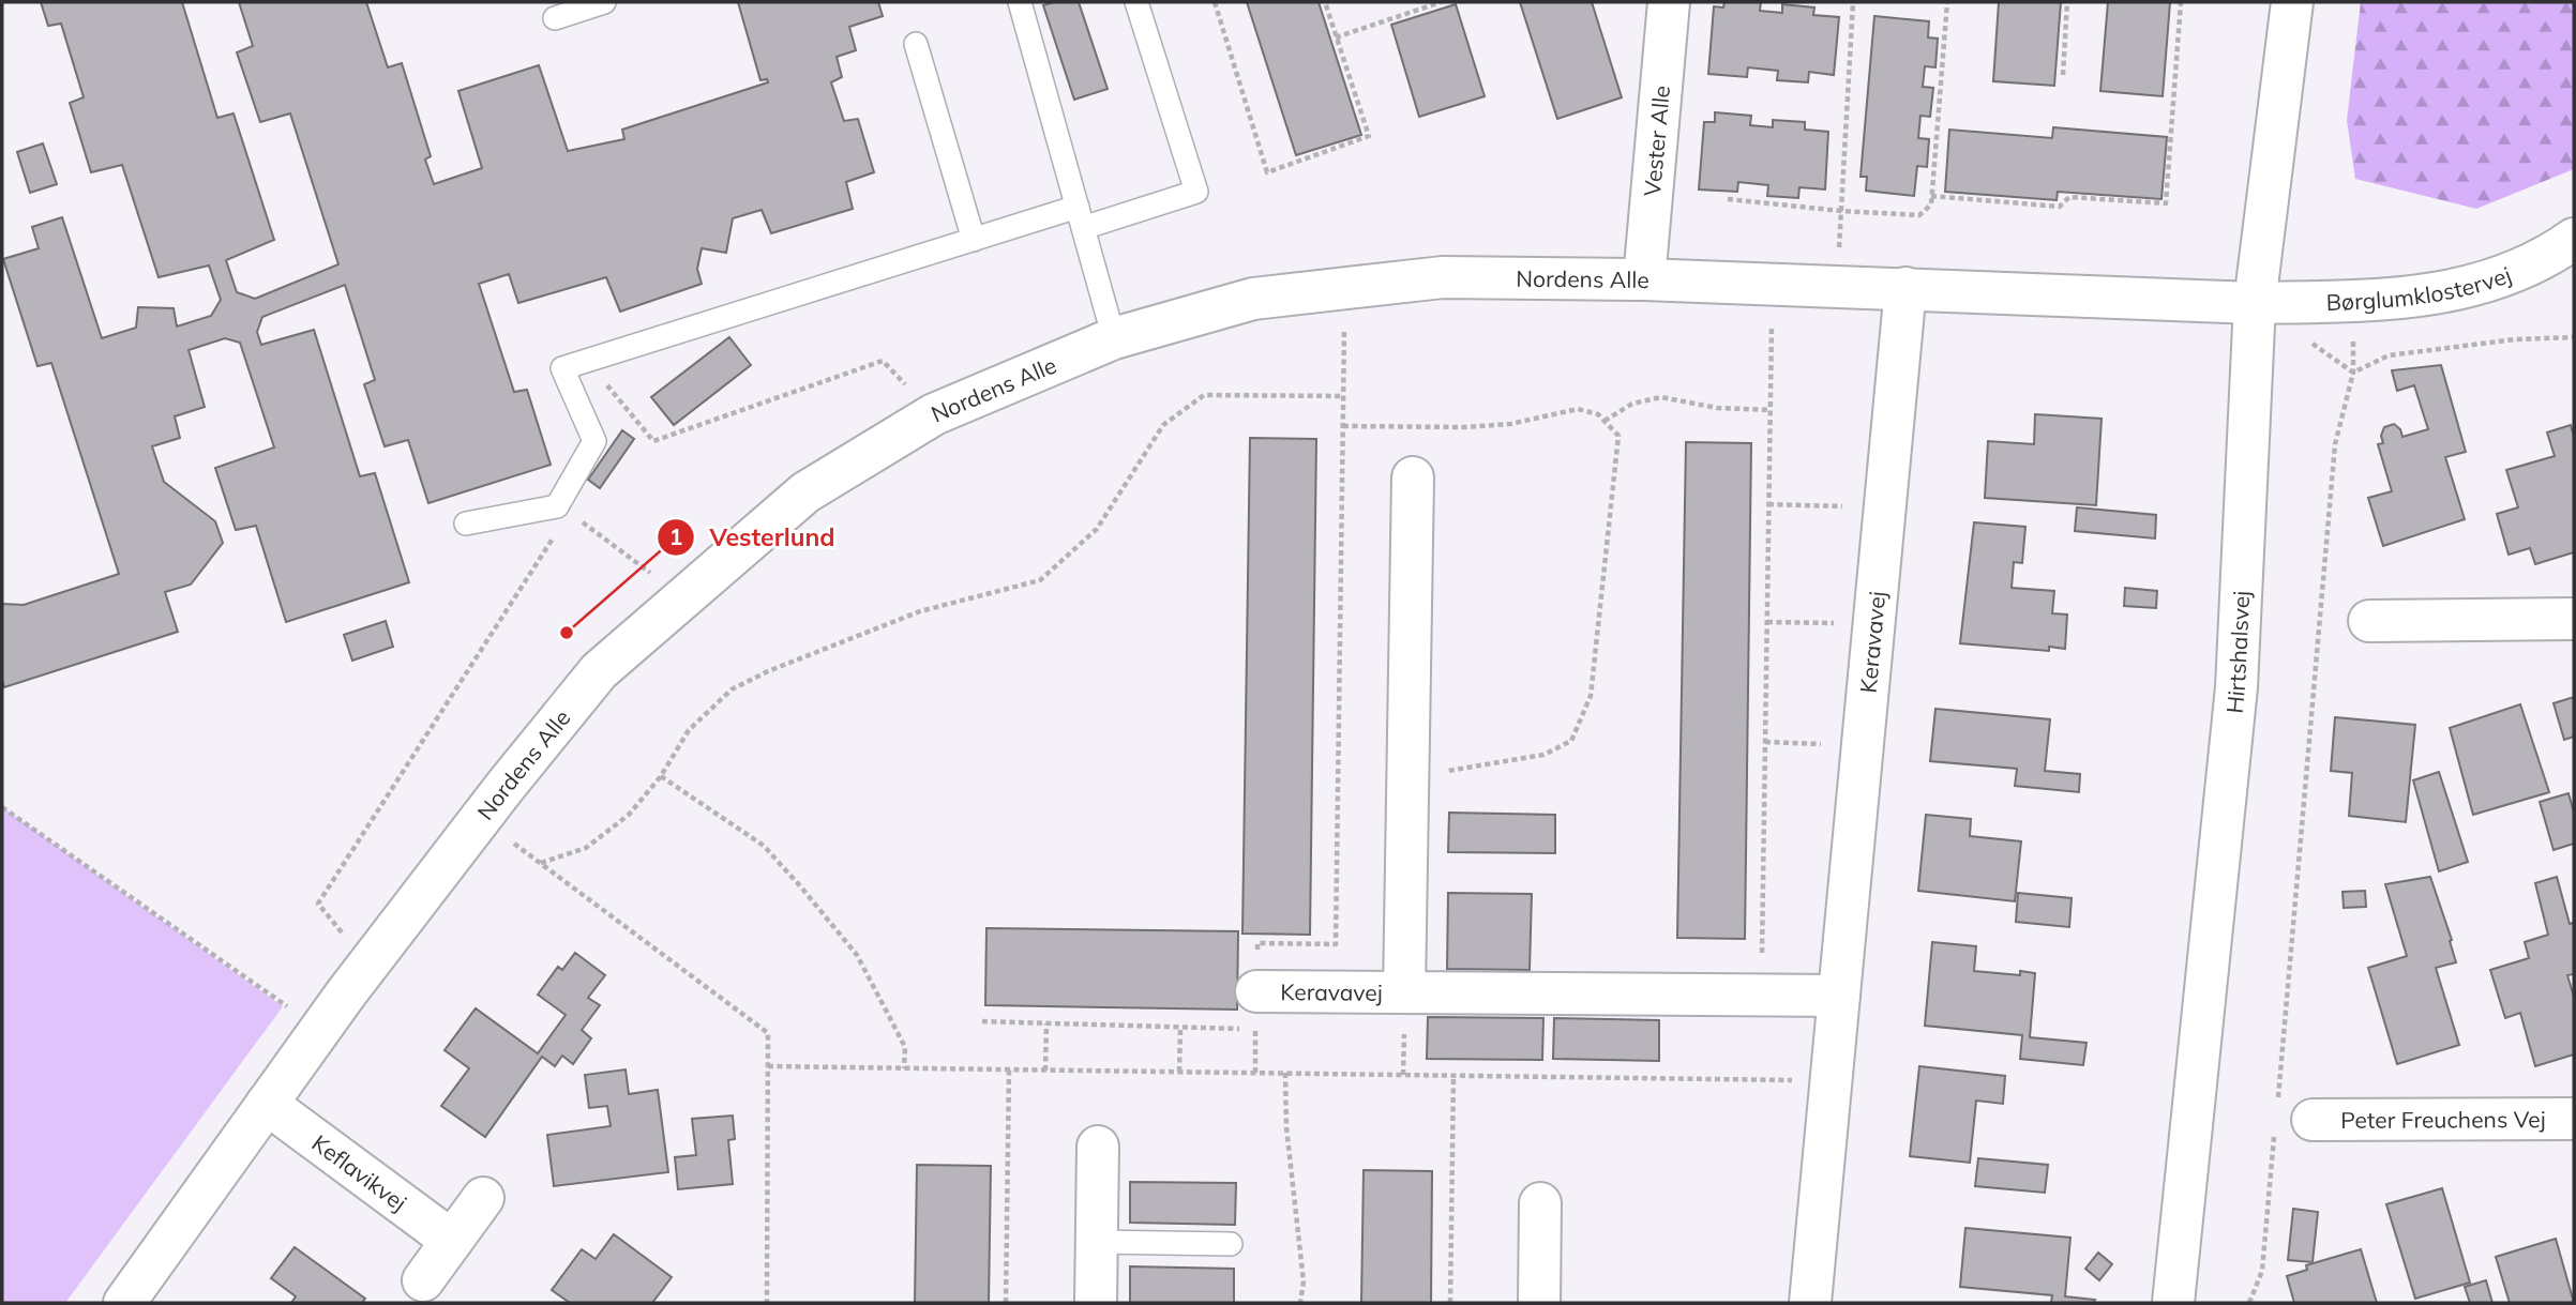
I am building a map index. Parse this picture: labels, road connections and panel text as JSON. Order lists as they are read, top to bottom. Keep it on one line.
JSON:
{"streets":{"street":["Vester Alle","Nordens Alle","Børglumklostervej","Keravavej","Hirtshalsvej","Peter Freuchens Vej","Keflavikvej"]},"crossings":[["Vester Alle","Nordens Alle"],["Nordens Alle","Børglumklostervej"],["Nordens Alle","Keravavej"],["Nordens Alle","Hirtshalsvej"],["Nordens Alle","Keflavikvej"],["Børglumklostervej","Hirtshalsvej"]],"places":["Vesterlund"]}
